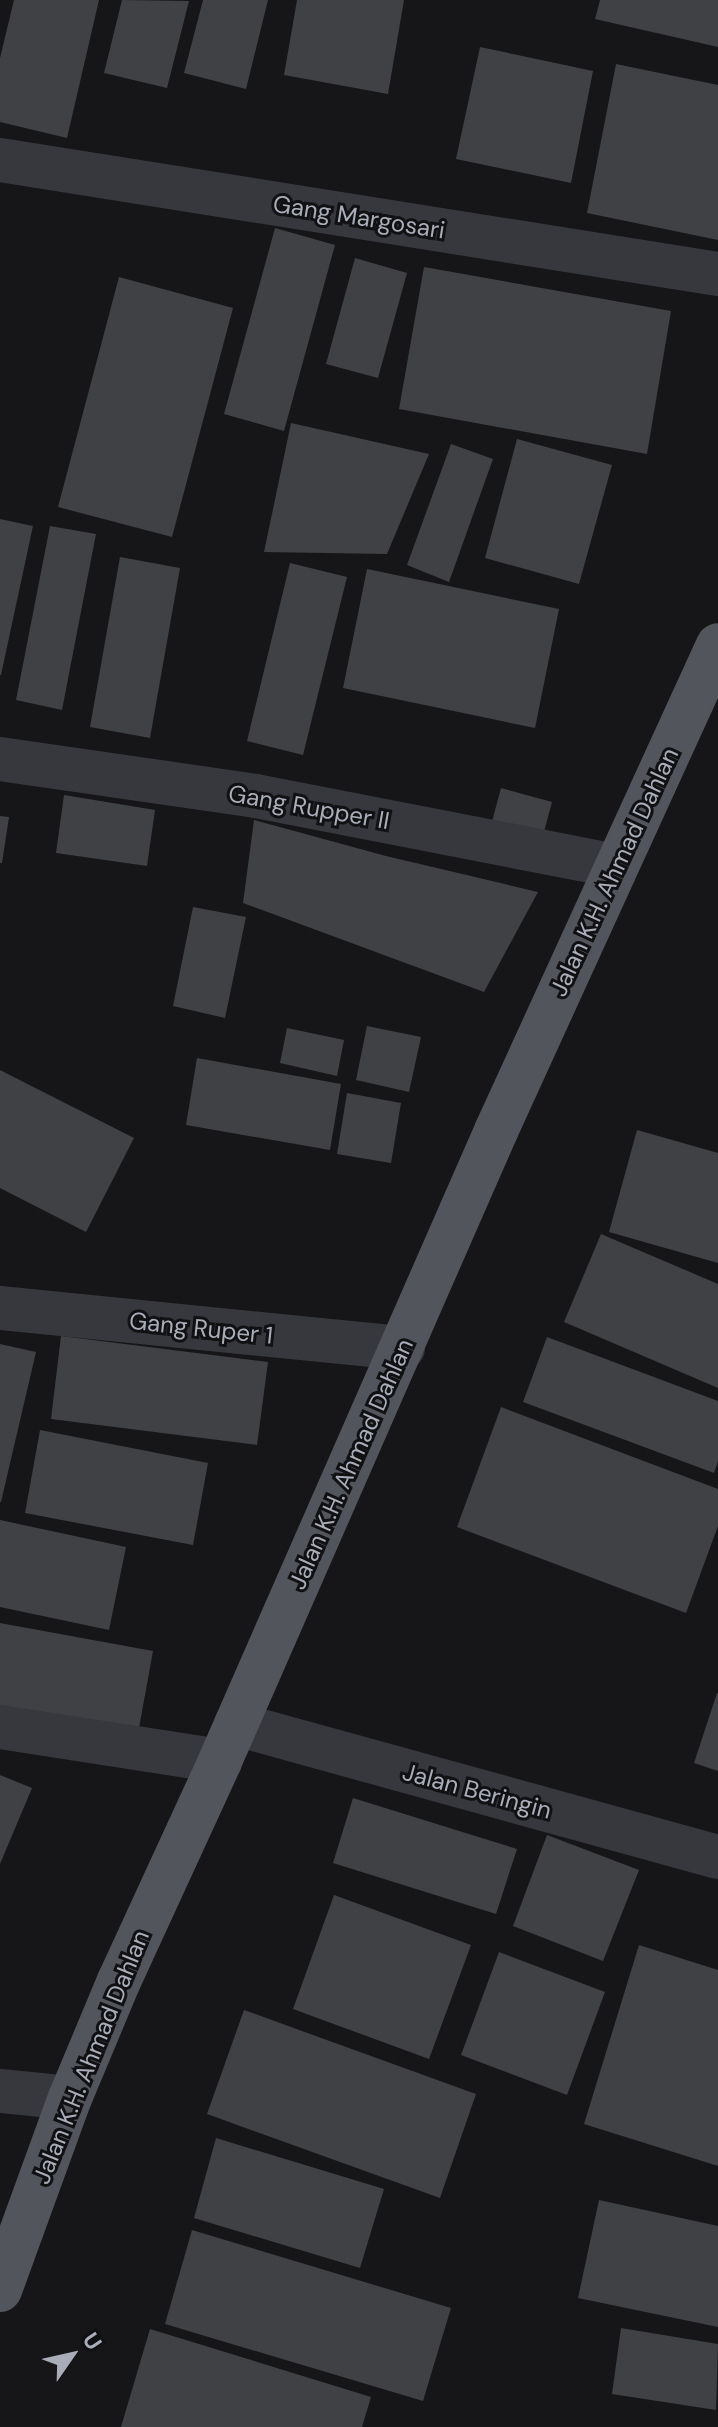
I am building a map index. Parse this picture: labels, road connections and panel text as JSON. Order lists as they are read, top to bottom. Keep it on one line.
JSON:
{"streets":{"main road":["Jalan K.H. Ahmad Dahlan"],"street":["Gang Margosari","Gang Rupper II","Gang Ruper 1","Jalan Beringin"]},"crossings":[["Gang Rupper II","Jalan K.H. Ahmad Dahlan"],["Jalan K.H. Ahmad Dahlan","Gang Ruper 1"],["Jalan K.H. Ahmad Dahlan","Jalan Beringin"]],"north":"top right"}
